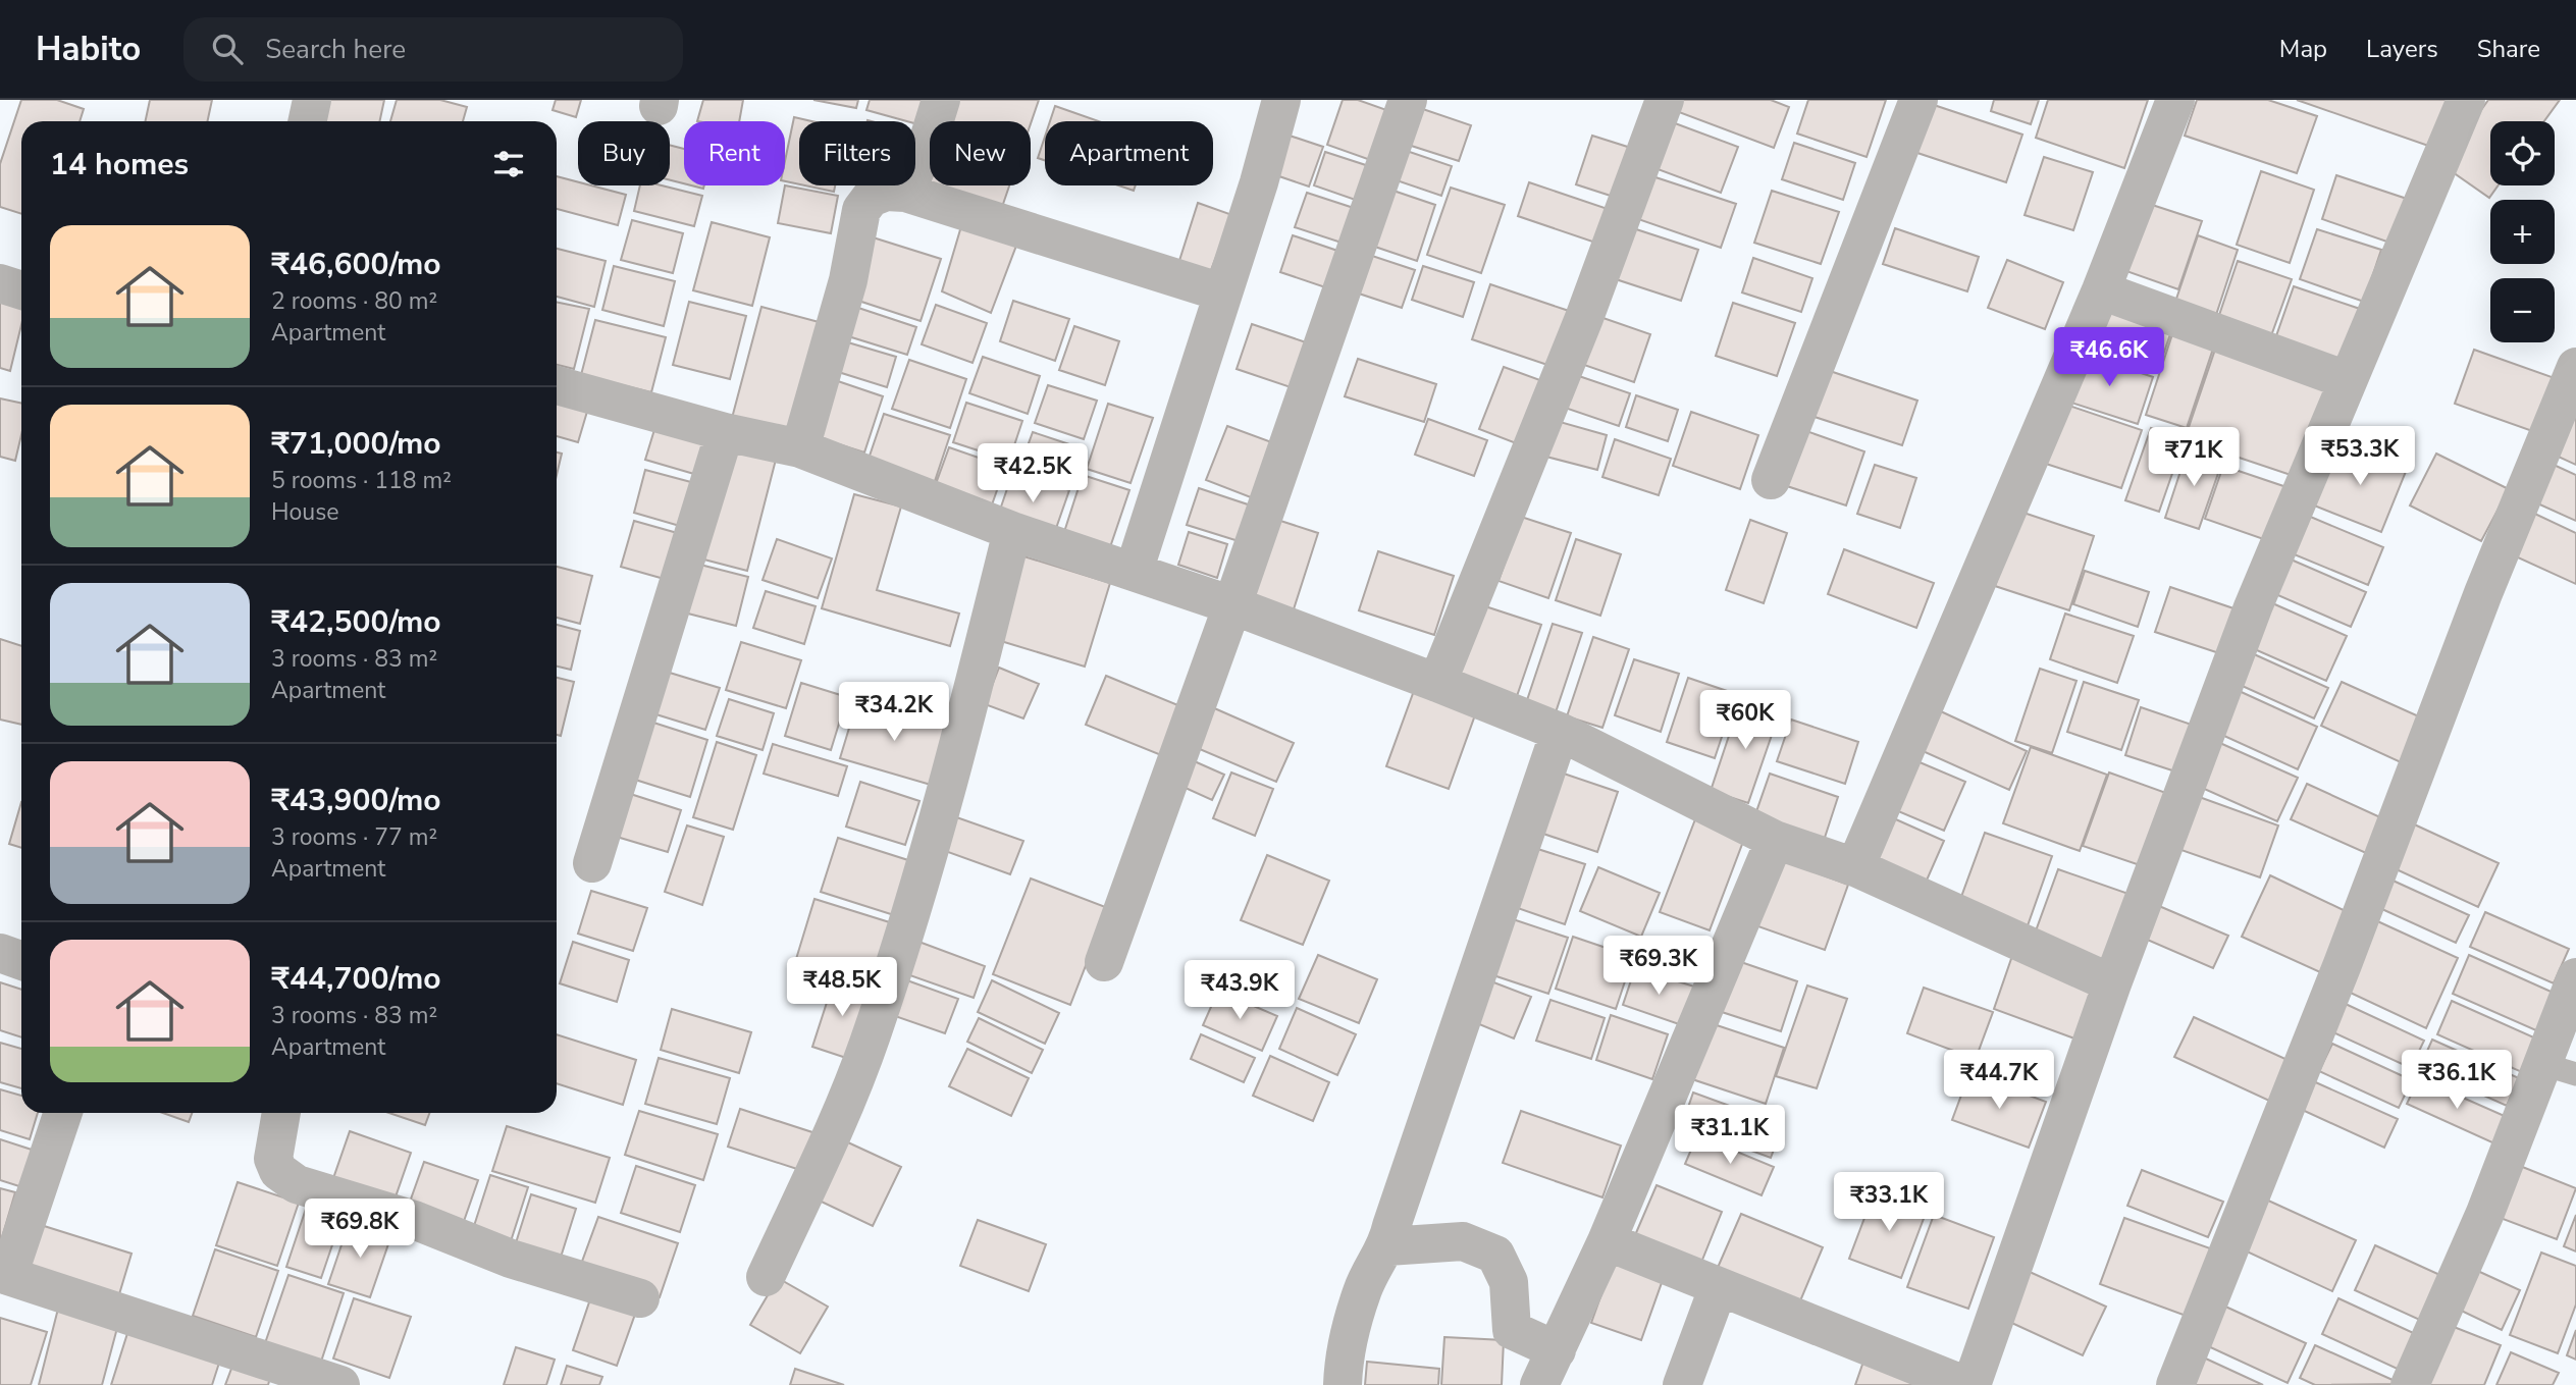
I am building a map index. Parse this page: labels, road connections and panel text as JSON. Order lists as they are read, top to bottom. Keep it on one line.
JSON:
{"page":{"header":"Habito","search":"Search here","nav":["Map","Layers","Share"],"map_buttons":["+","−"],"chip":["Buy","Rent","Filters","New","Apartment"],"heading":"14 homes","list":[{"name":"₹46,600/mo","note":"2 rooms · 80 m² · Apartment"},{"name":"₹71,000/mo","note":"5 rooms · 118 m² · House"},{"name":"₹42,500/mo","note":"3 rooms · 83 m² · Apartment"},{"name":"₹43,900/mo","note":"3 rooms · 77 m² · Apartment"},{"name":"₹44,700/mo","note":"3 rooms · 83 m² · Apartment"}],"price":["₹46.6K","₹53.3K","₹71K","₹42.5K","₹34.2K","₹60K","₹69.3K","₹48.5K","₹43.9K","₹44.7K","₹36.1K","₹31.1K","₹33.1K","₹69.8K"]}}
